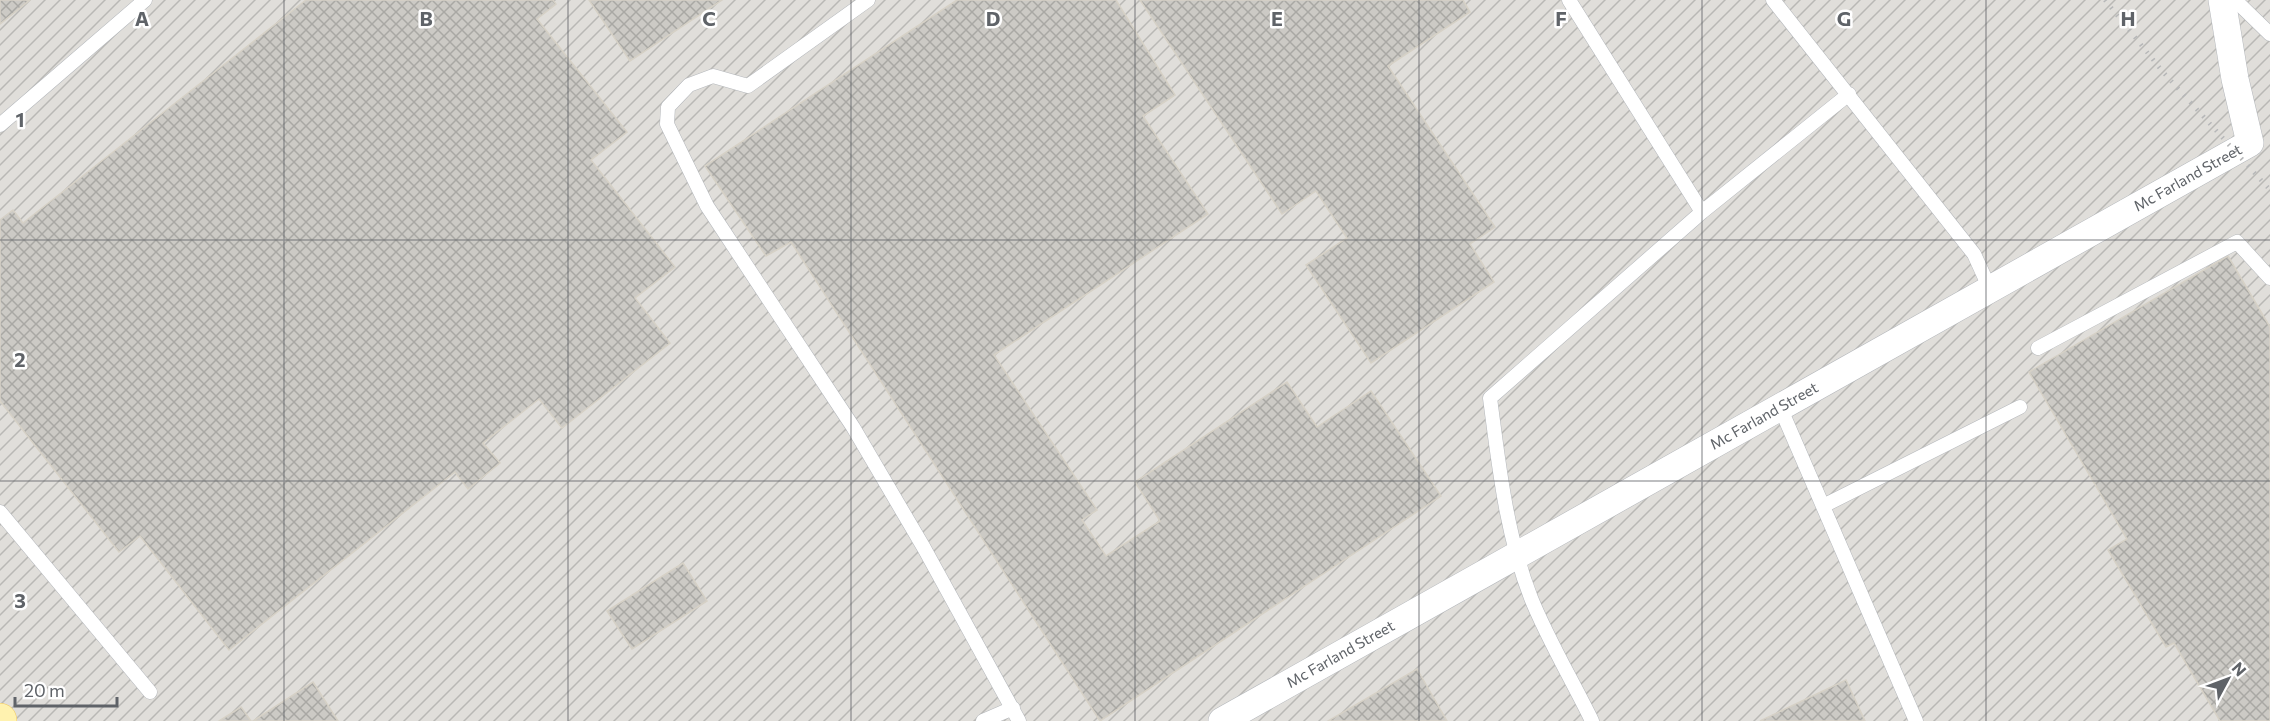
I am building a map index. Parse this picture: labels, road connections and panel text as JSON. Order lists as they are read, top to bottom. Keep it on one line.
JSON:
{"streets":{"street":["Mc Farland Street"]},"scale_bar":"20 m","north":"top right","grid":{"columns":["A","B","C","D","E","F","G","H"],"rows":["1","2","3"]}}
